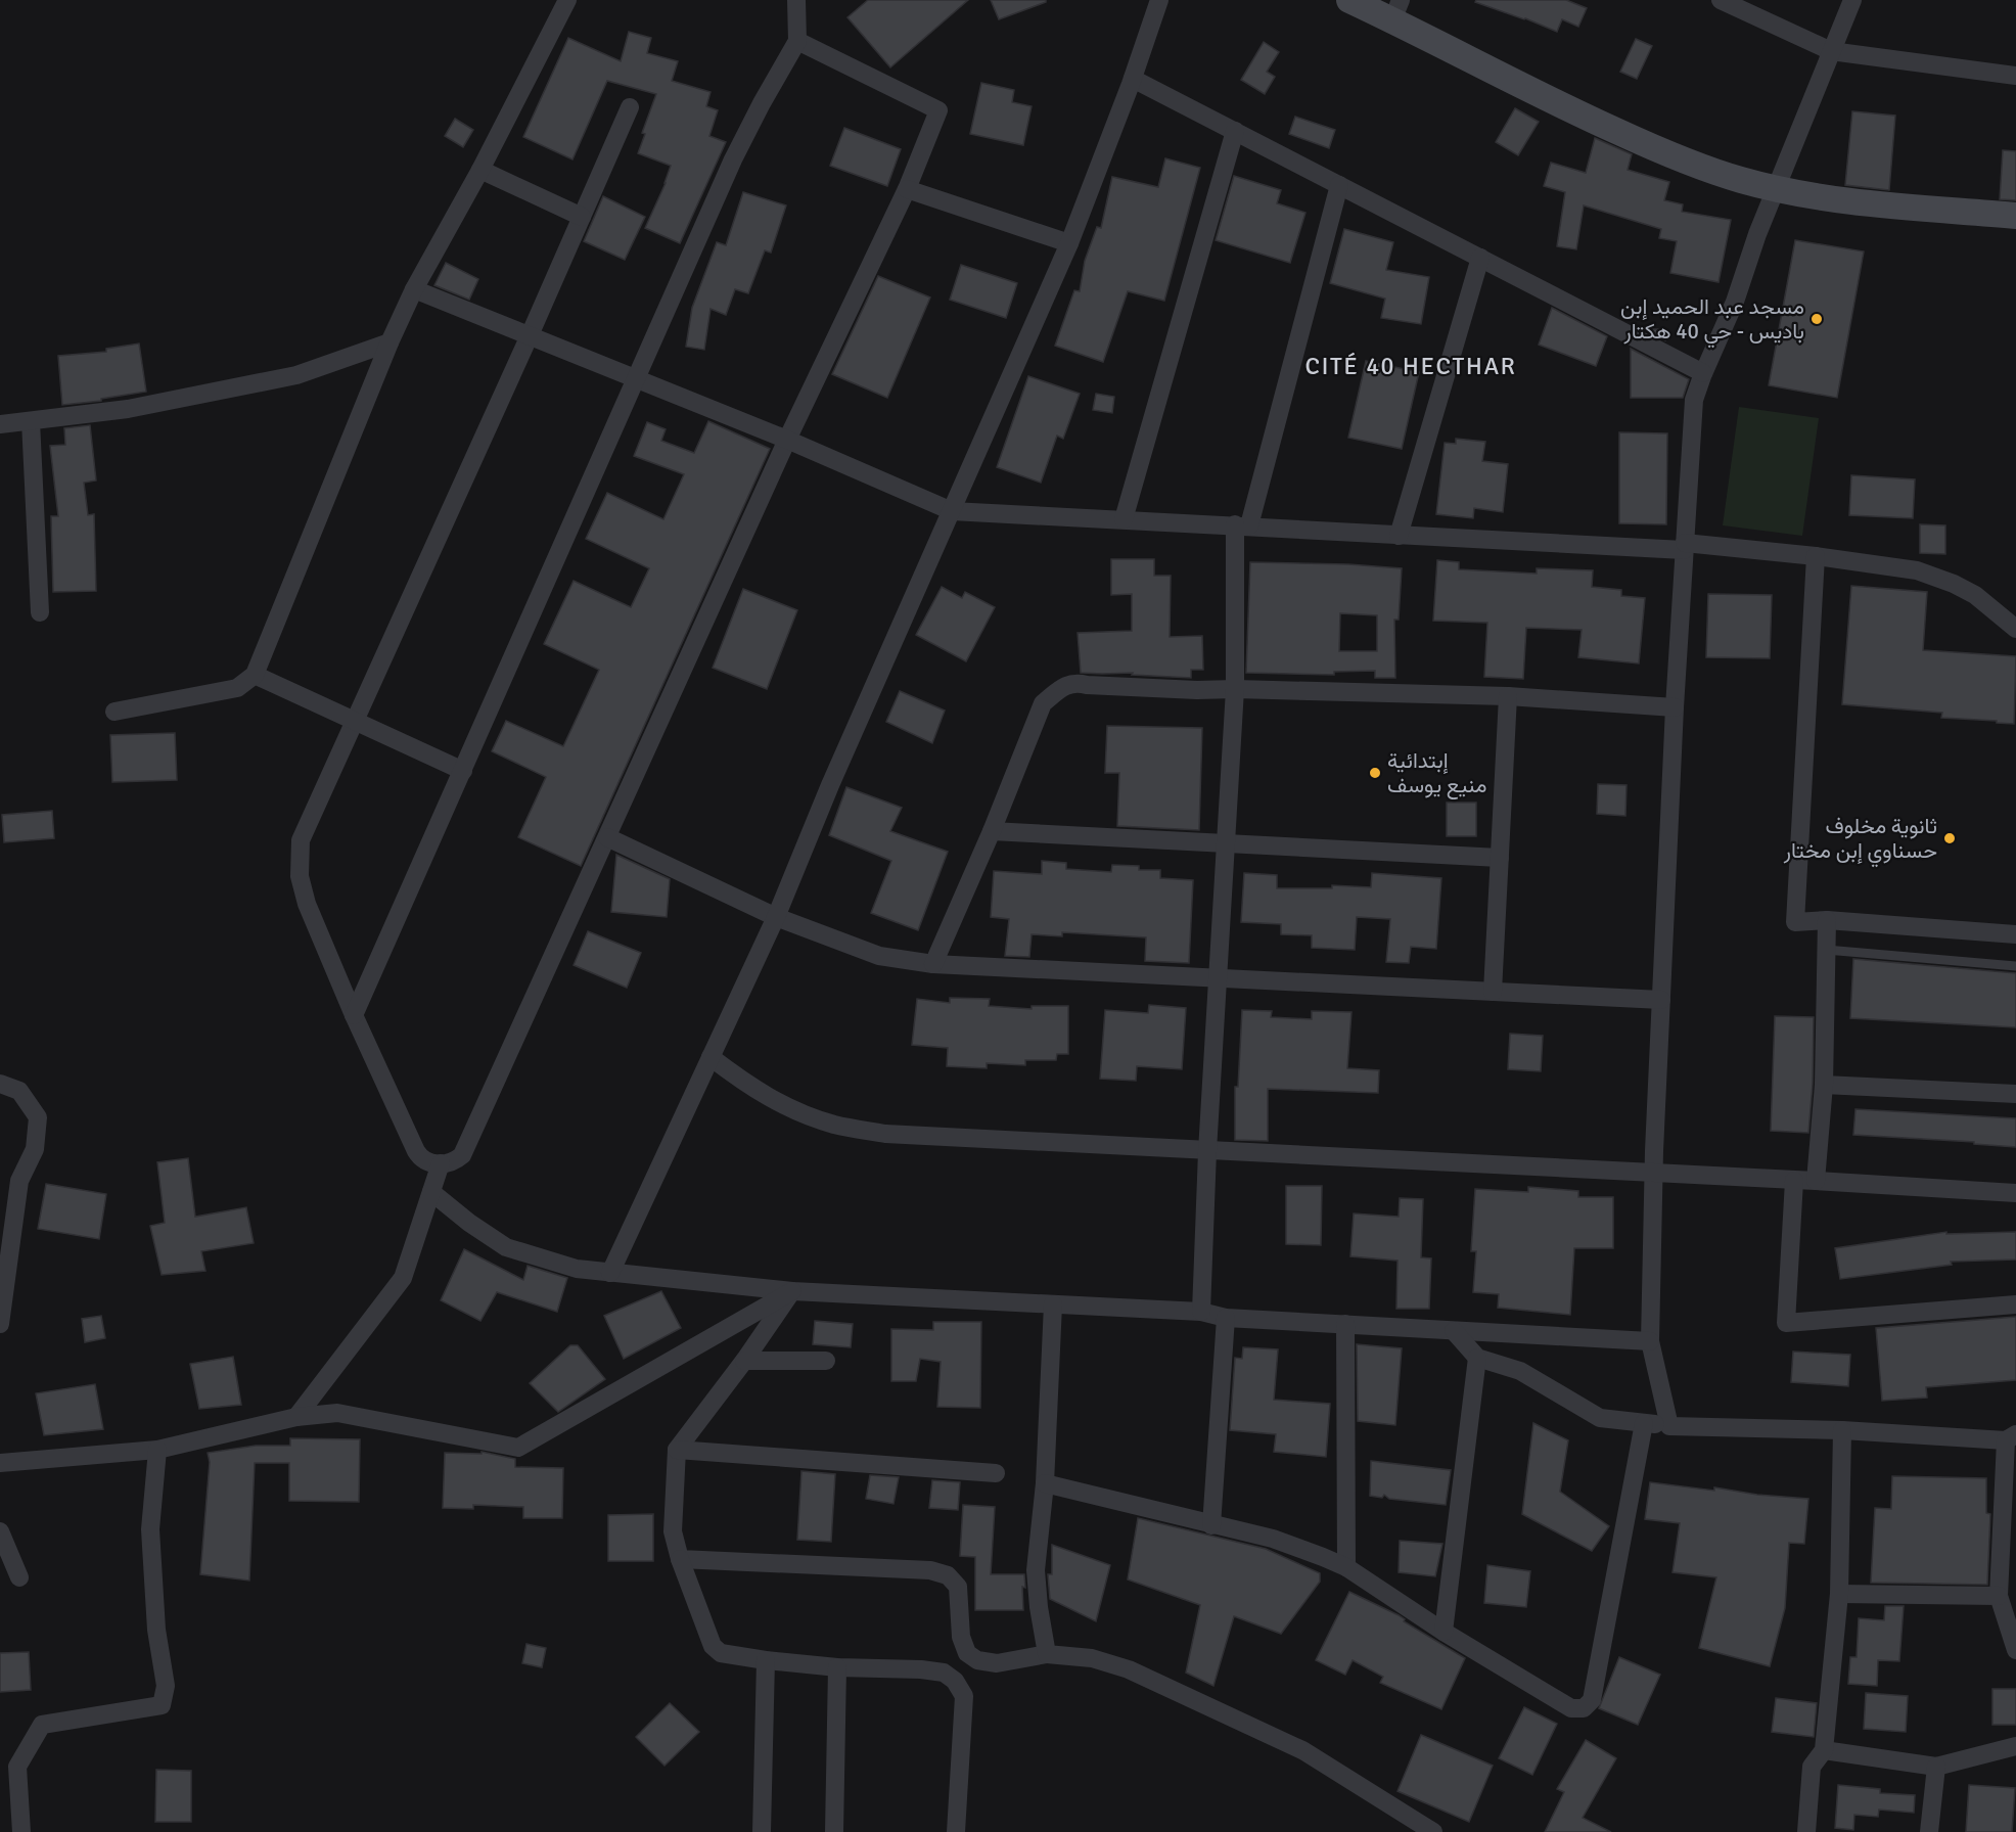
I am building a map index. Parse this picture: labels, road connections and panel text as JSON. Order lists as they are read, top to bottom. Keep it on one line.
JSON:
{"districts":["CITÉ 40 HECTHAR"],"places":["مسجد عبد الحميد إبن باديس - حي 40 هكتار","إبتدائية منيع يوسف","ثانوية مخلوف حسناوي إبن مختار"]}
